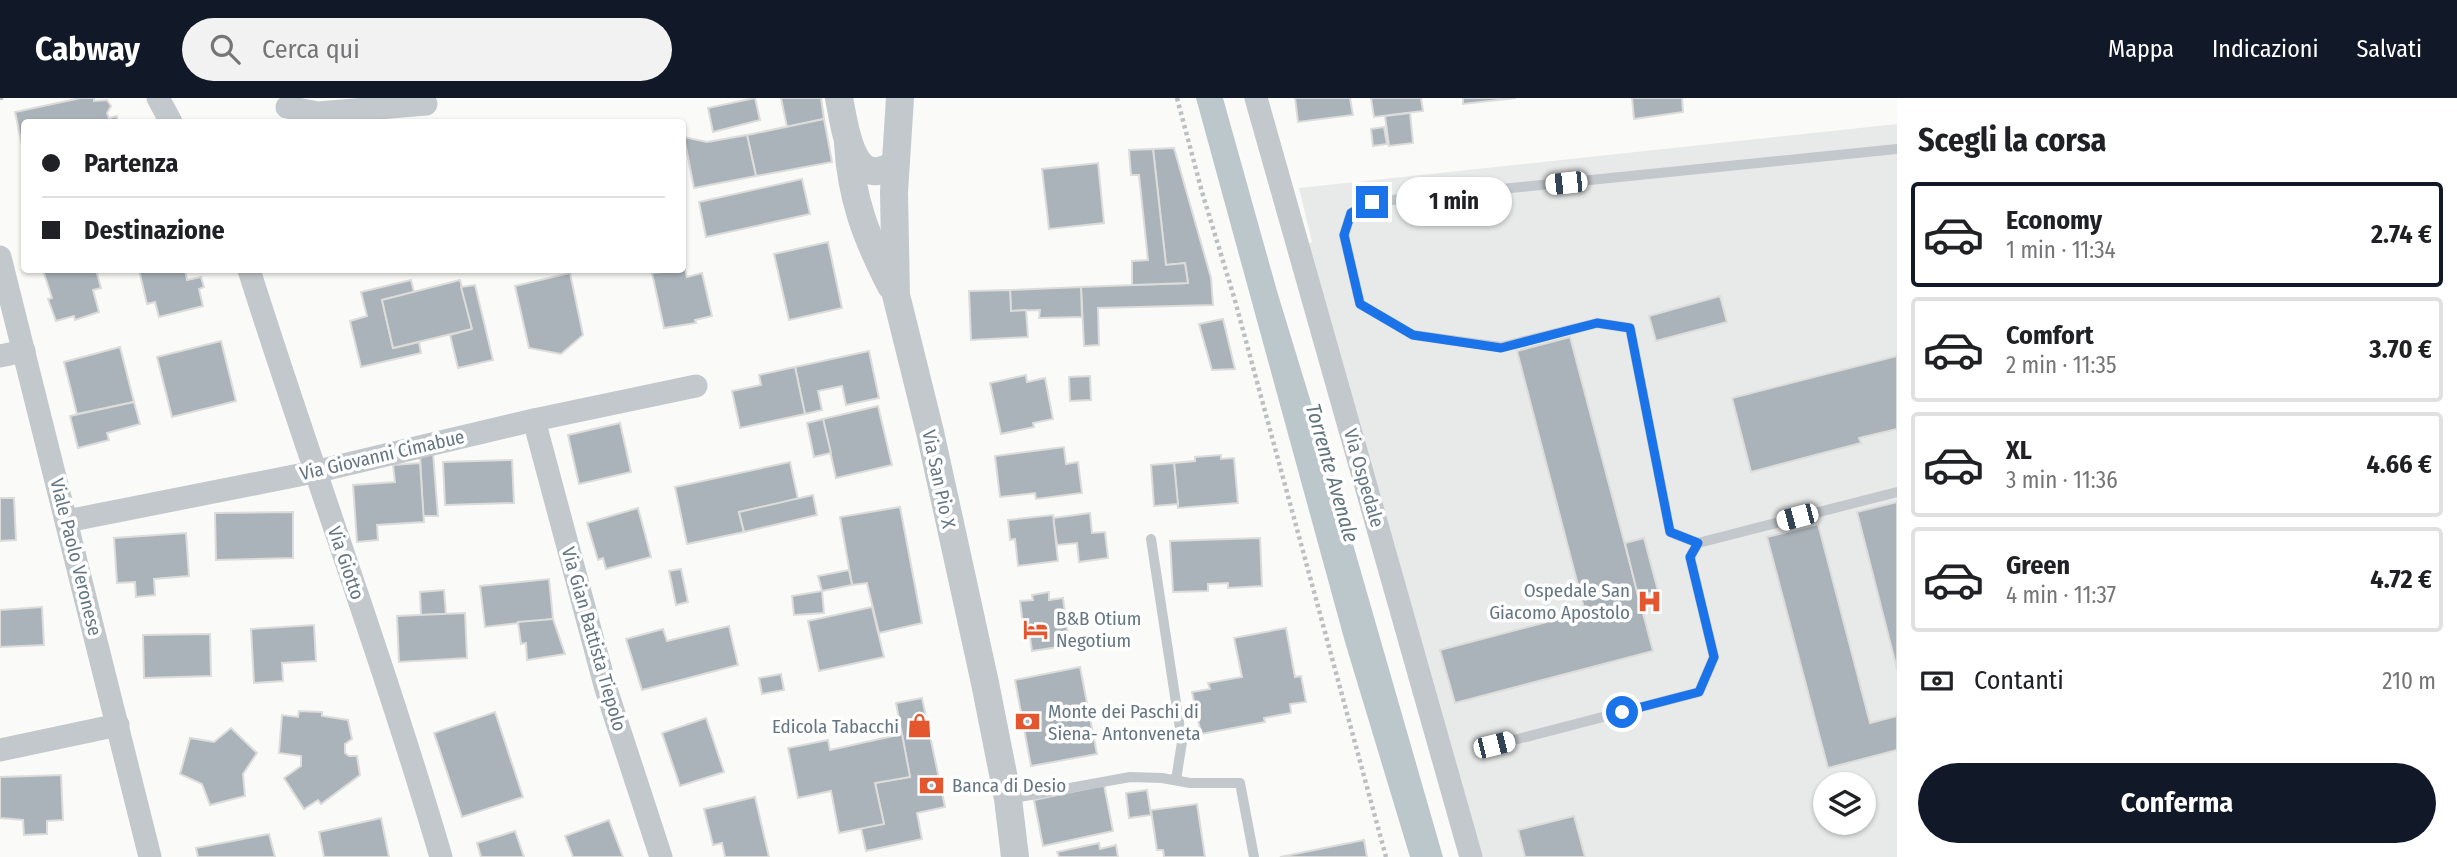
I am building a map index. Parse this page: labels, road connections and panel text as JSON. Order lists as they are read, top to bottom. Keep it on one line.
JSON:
{"streets":{"street":["Via Giovanni Cimabue","Via Ospedale","Via San Pio X","Viale Paolo Veronese","Via Giotto","Via Gian Battista Tiepolo"]},"crossings":[["Via Giovanni Cimabue","Viale Paolo Veronese"],["Via Giovanni Cimabue","Via Giotto"],["Via Giovanni Cimabue","Via Gian Battista Tiepolo"]],"water":["Torrente Avenale"],"places":{"hospital":["Ospedale San Giacomo Apostolo"],"hotel":["B&B Otium Negotium"],"bank":["Monte dei Paschi di Siena- Antonveneta","Banca di Desio"],"shop":["Edicola Tabacchi"]},"page":{"header":"Cabway","search":"Cerca qui","nav":["Mappa","Indicazioni","Salvati"],"heading":"Scegli la corsa","banner":["Partenza","Destinazione"],"bubble":"1 min","list":[{"name":"Economy","note":"1 min · 11:34","value":"2.74 €"},{"name":"Comfort","note":"2 min · 11:35","value":"3.70 €"},{"name":"XL","note":"3 min · 11:36","value":"4.66 €"},{"name":"Green","note":"4 min · 11:37","value":"4.72 €"}],"pay":["Contanti","210 m"],"buttons":"Conferma"}}
